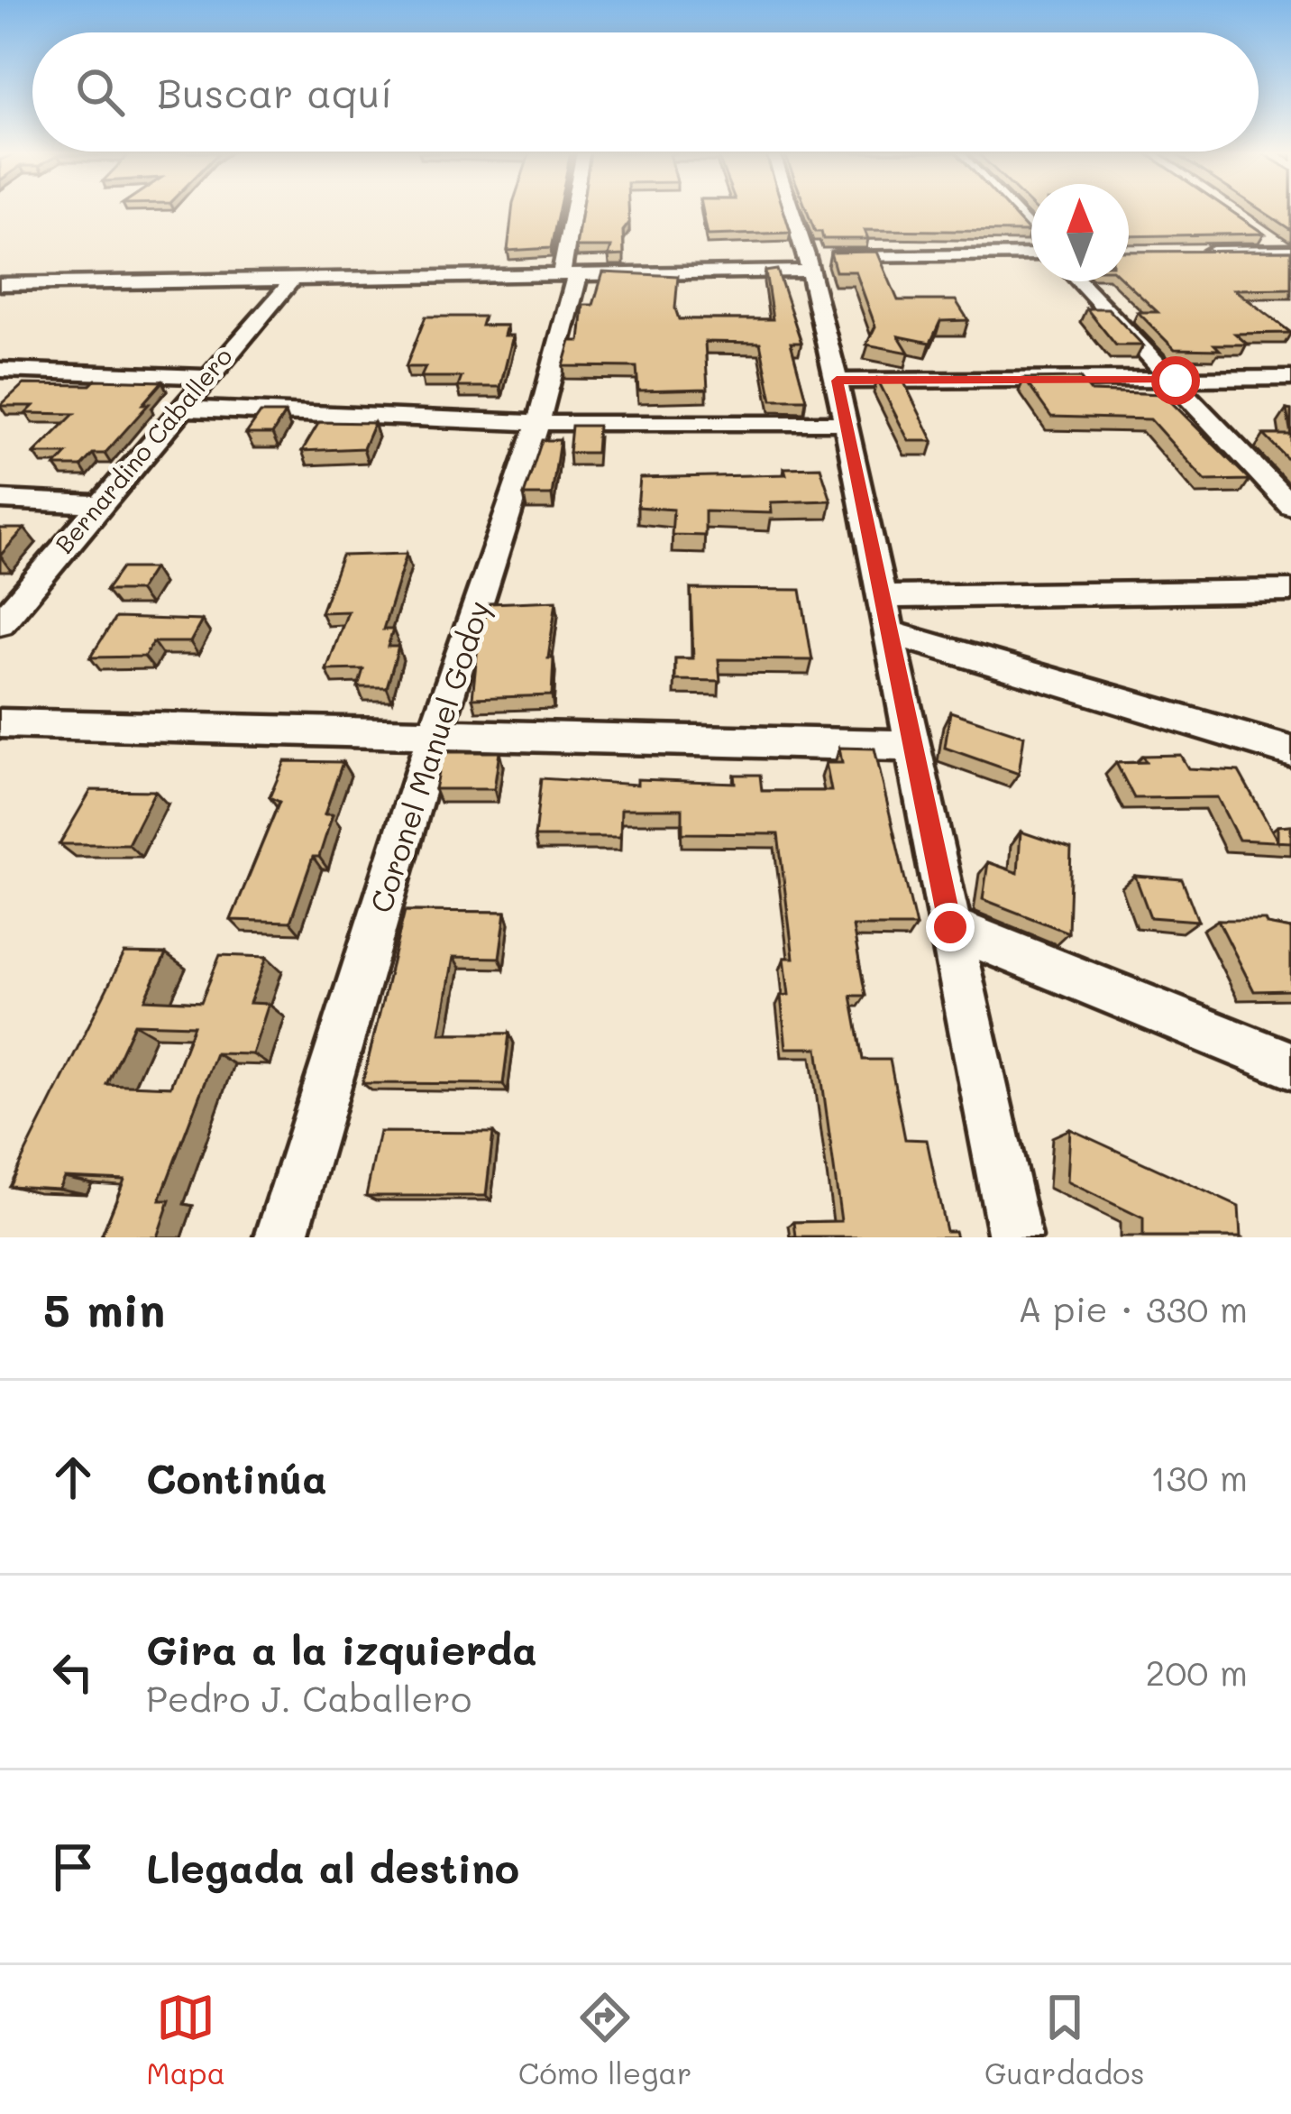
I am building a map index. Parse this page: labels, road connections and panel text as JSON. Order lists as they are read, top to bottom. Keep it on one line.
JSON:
{"streets":{"street":["Bernardino Caballero","Coronel Manuel Godoy"]},"north":"top","page":{"search":"Buscar aquí","heading":["5 min","A pie · 330 m"],"list":[["Continúa","130 m"],["Gira a la izquierda","Pedro J. Caballero","200 m"],"Llegada al destino"],"nav":["Mapa","Cómo llegar","Guardados"]}}
